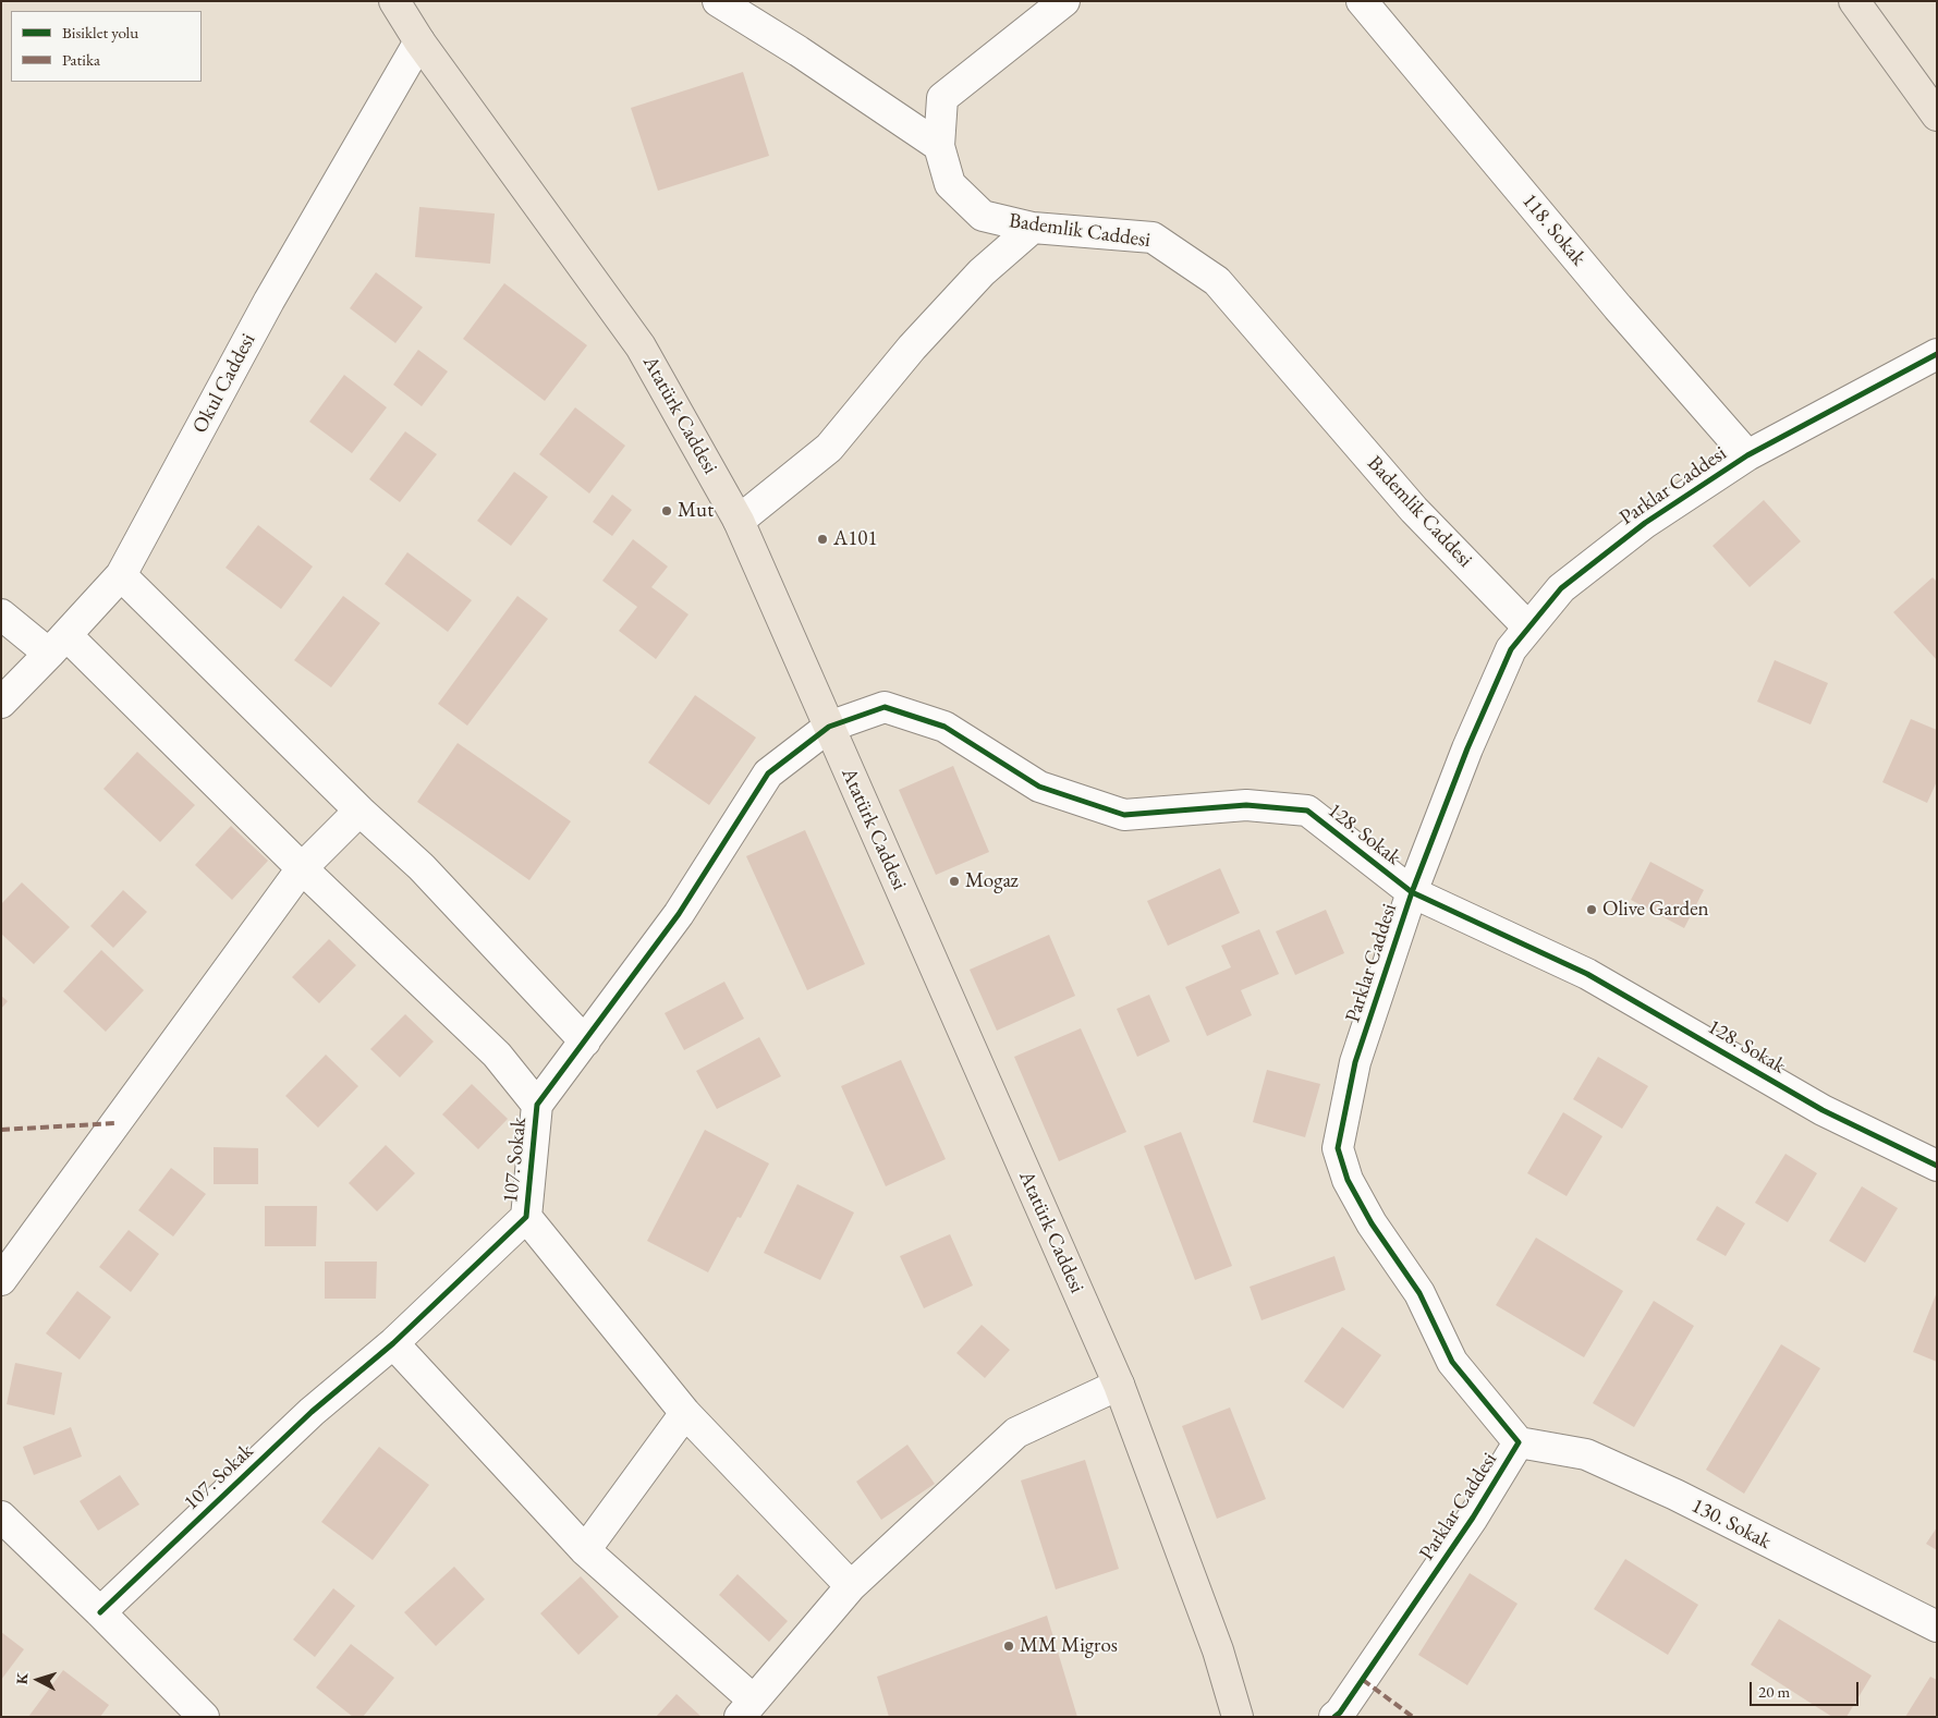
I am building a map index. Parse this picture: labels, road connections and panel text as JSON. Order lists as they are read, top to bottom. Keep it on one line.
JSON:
{"streets":{"main road":["Atatürk Caddesi"],"street":["118. Sokak","Bademlik Caddesi","Okul Caddesi","Parklar Caddesi","128. Sokak","107. Sokak","130. Sokak"]},"crossings":[["118. Sokak","Parklar Caddesi"],["Bademlik Caddesi","Parklar Caddesi"],["Okul Caddesi","Atatürk Caddesi"],["Atatürk Caddesi","128. Sokak"],["Atatürk Caddesi","107. Sokak"],["Parklar Caddesi","128. Sokak"],["Parklar Caddesi","130. Sokak"],["128. Sokak","107. Sokak"]],"places":["Mut","A101","Mogaz","Olive Garden","MM Migros"],"legend":["Bisiklet yolu","Patika"],"scale_bar":"20 m","north":"left"}
